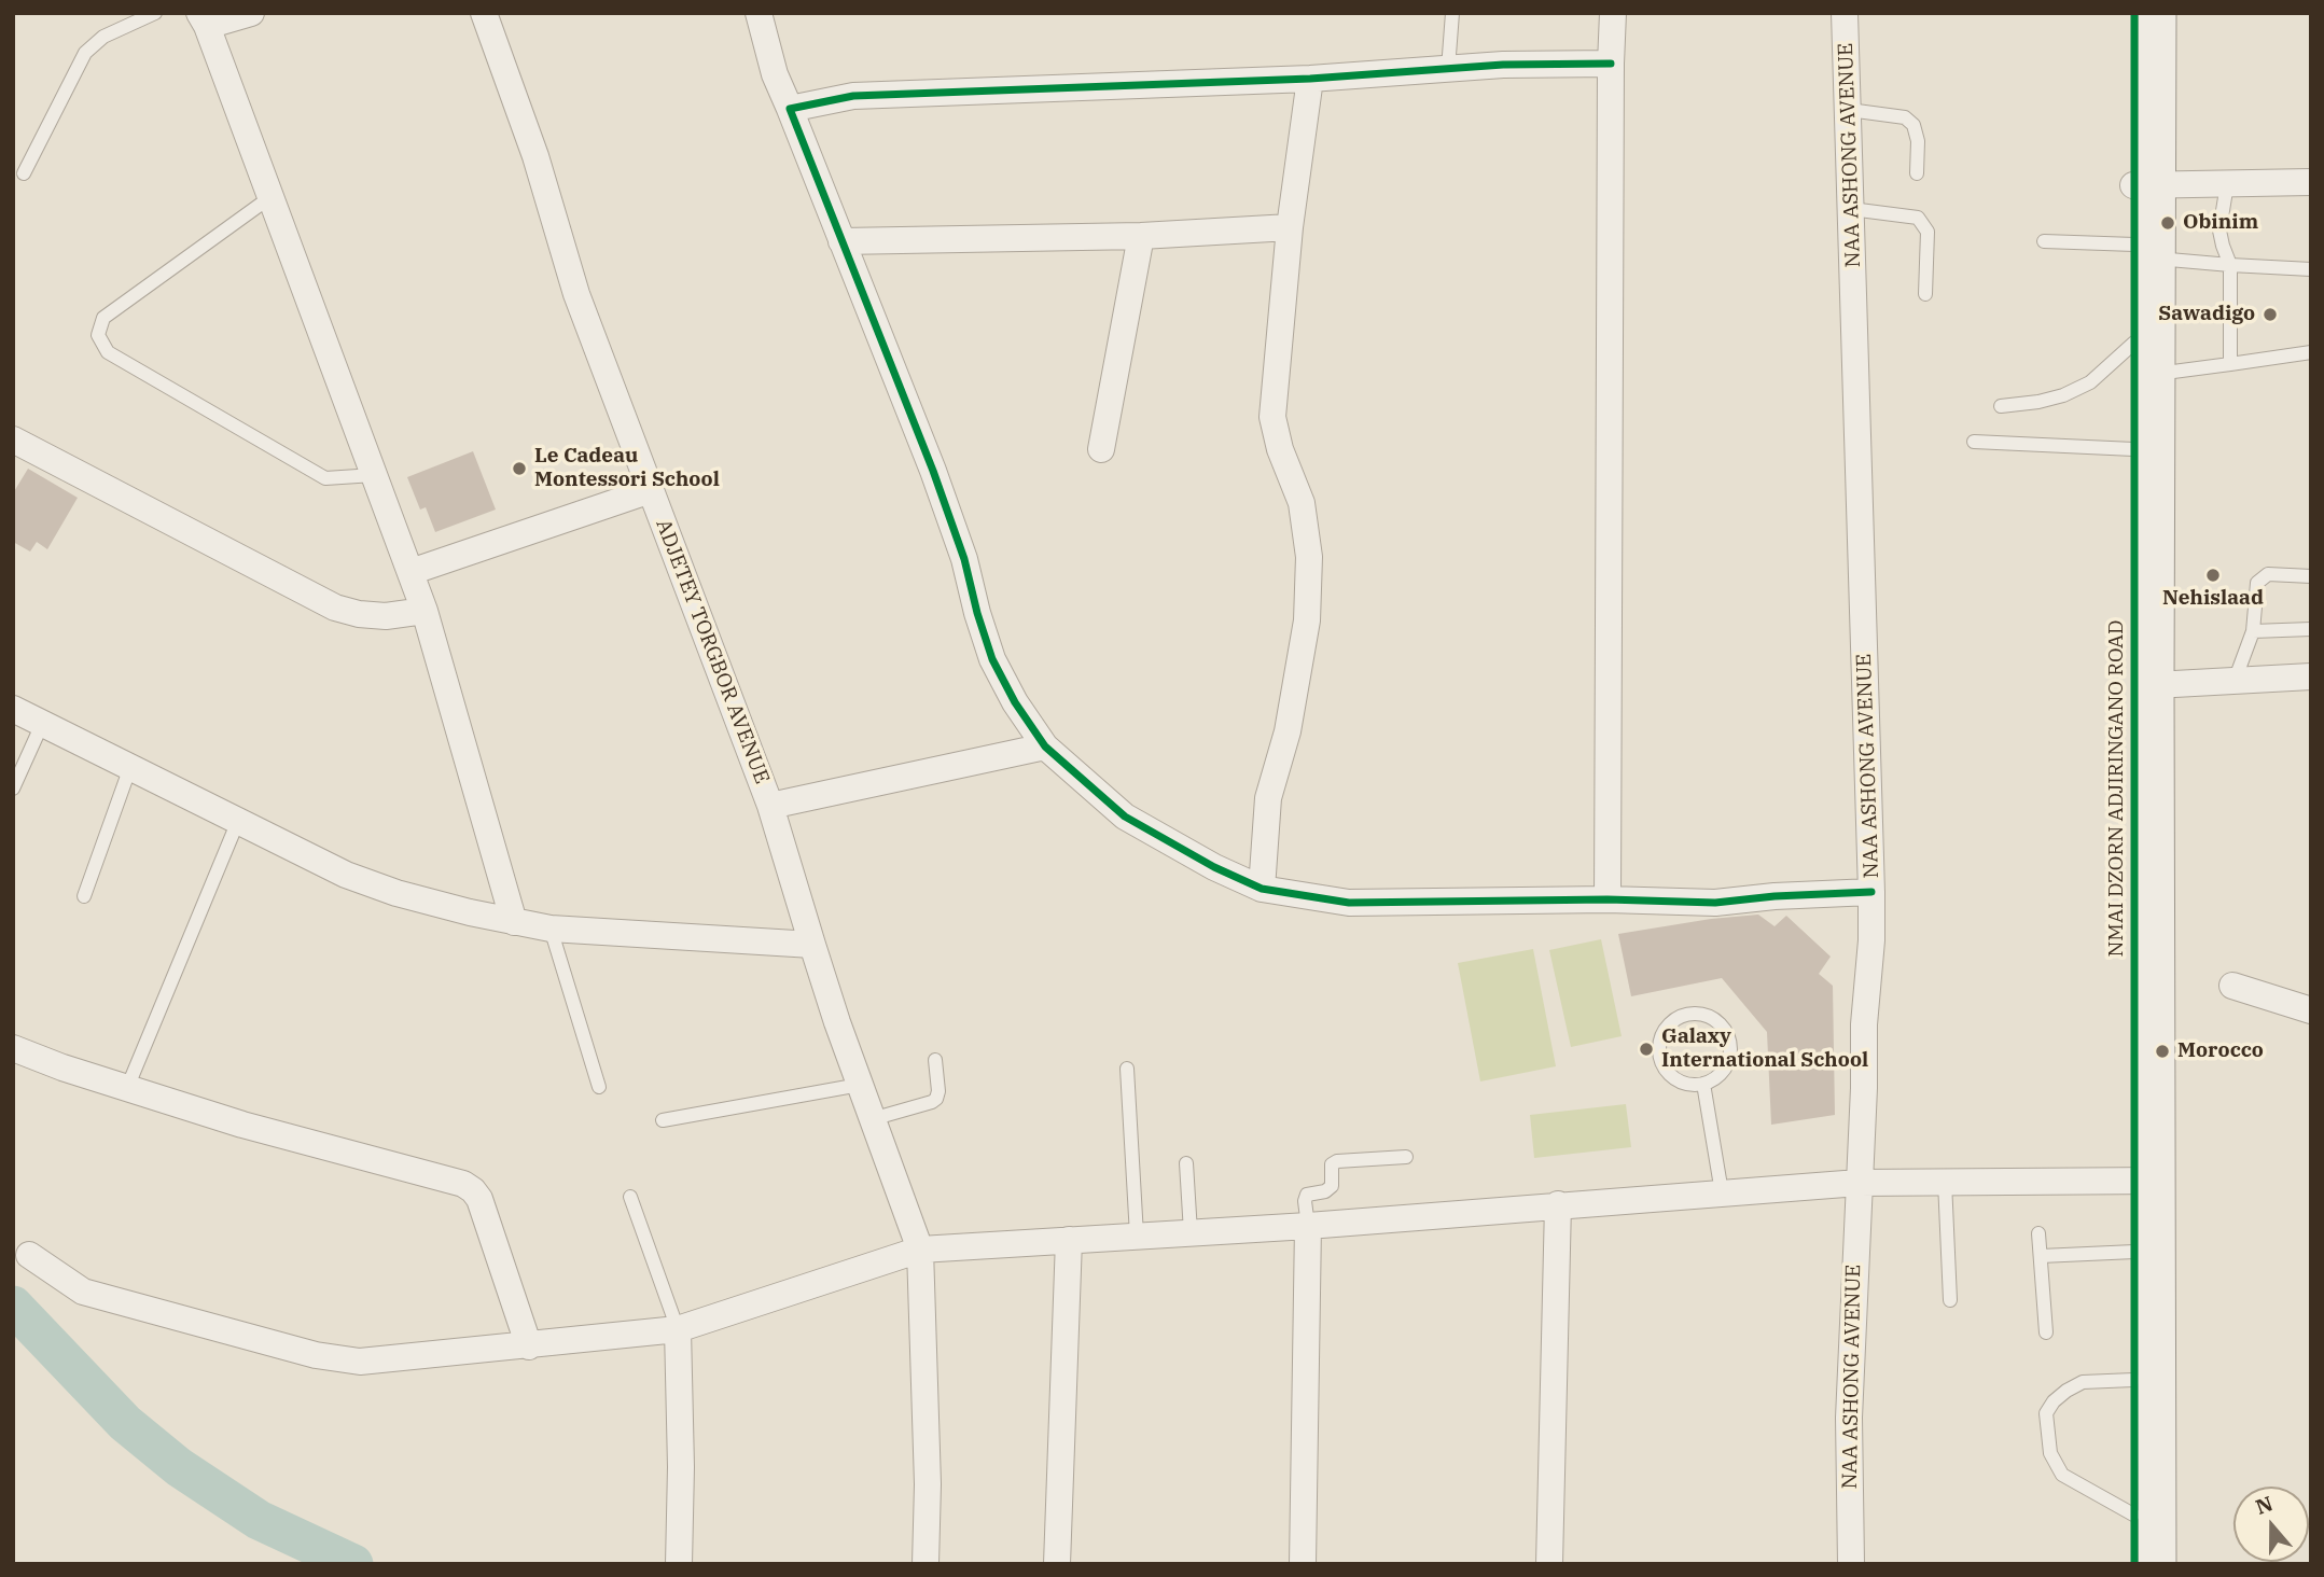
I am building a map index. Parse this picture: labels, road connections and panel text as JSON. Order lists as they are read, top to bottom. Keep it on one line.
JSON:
{"streets":{"main road":["NMAI DZORN ADJIRINGANO ROAD"],"street":["NAA ASHONG AVENUE","ADJETEY TORGBOR AVENUE"]},"places":["Obinim","Sawadigo","Le Cadeau Montessori School","Nehislaad","Galaxy International School","Morocco"],"north":"top"}
